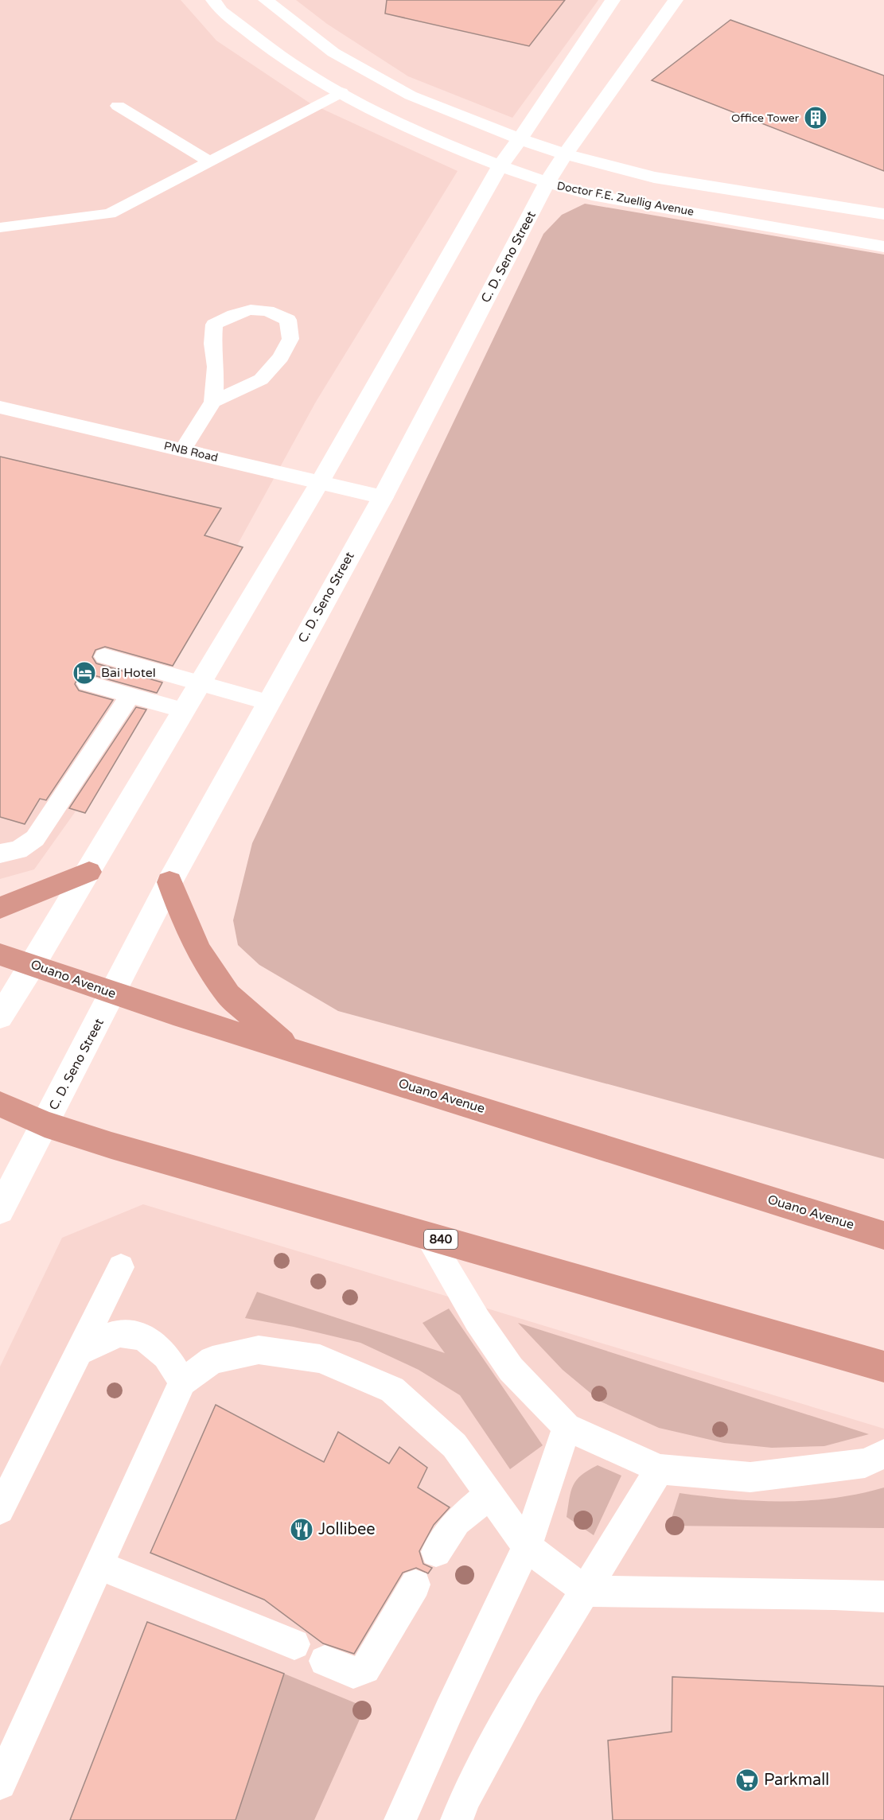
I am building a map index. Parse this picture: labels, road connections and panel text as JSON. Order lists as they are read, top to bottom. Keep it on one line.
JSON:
{"streets":{"highway":["Ouano Avenue","840"],"street":["Doctor F.E. Zuellig Avenue","C. D. Seno Street","PNB Road"]},"crossings":[["Doctor F.E. Zuellig Avenue","C. D. Seno Street"],["C. D. Seno Street","PNB Road"],["C. D. Seno Street","Ouano Avenue"],["C. D. Seno Street","840"]],"places":{"building":["Office Tower"],"hotel":["Bai Hotel"],"restaurant":["Jollibee"],"supermarket":["Parkmall"]}}
